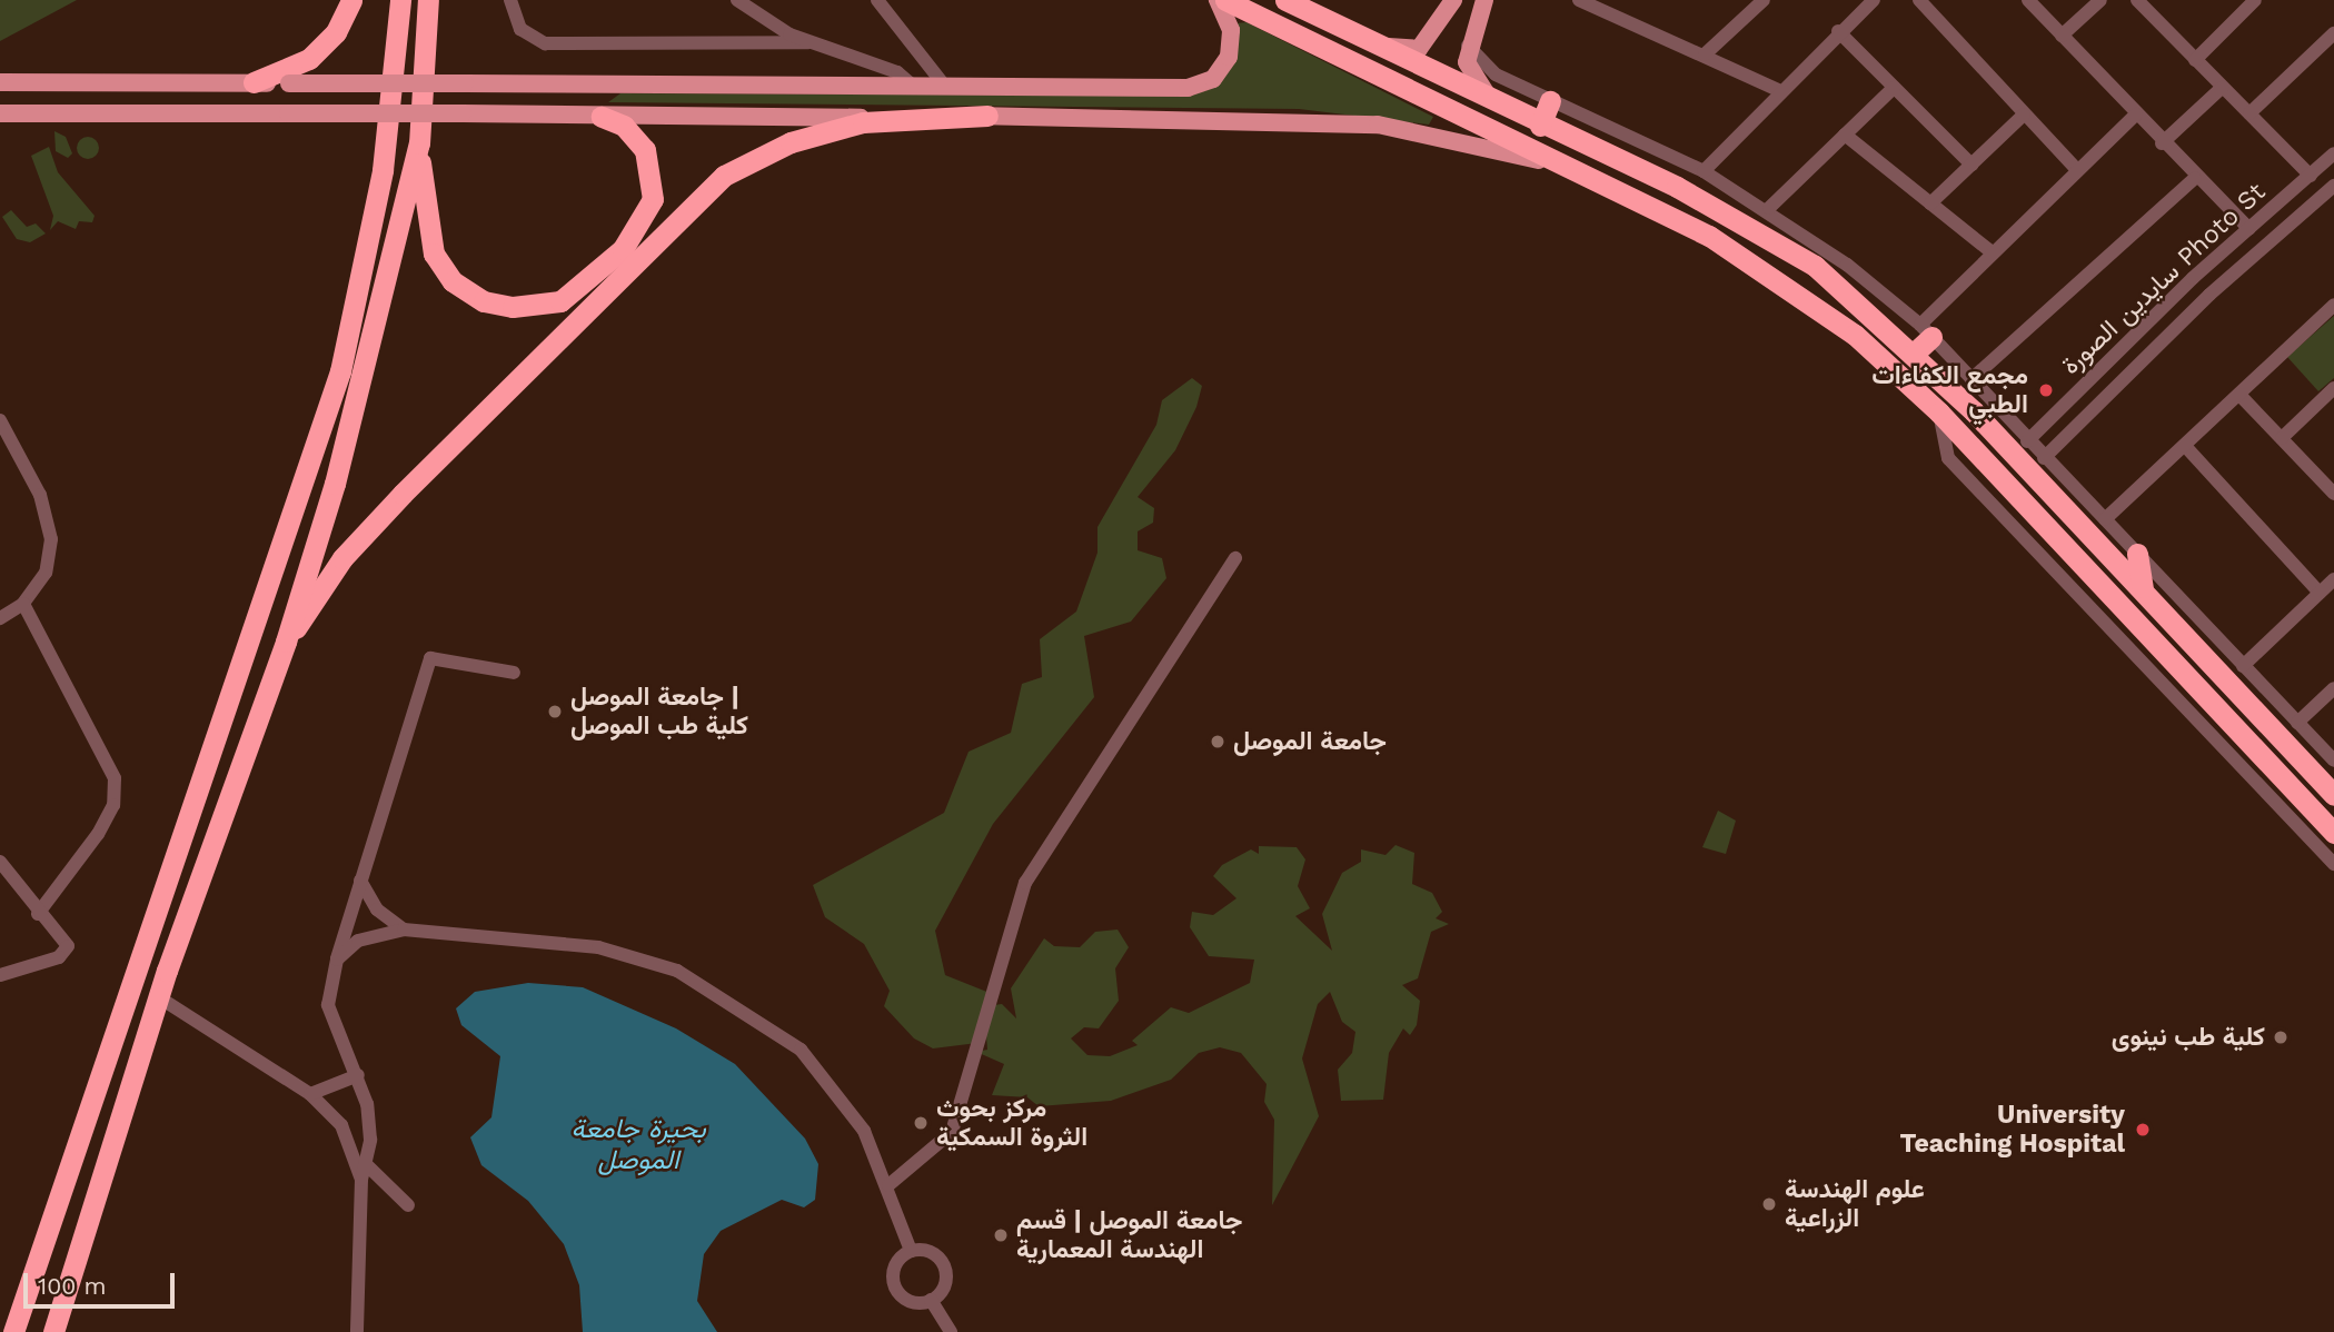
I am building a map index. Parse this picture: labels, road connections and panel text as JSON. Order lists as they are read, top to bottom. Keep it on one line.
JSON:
{"streets":{"street":["سايدين الصورة Photo St"]},"water":["بحيرة جامعة الموصل"],"places":["مجمع الكفاءات الطبي","جامعة الموصل | كلية طب الموصل","جامعة الموصل","كلية طب نينوى","مركز بحوث الثروة السمكية","University Teaching Hospital","علوم الهندسة الزراعية","جامعة الموصل | قسم الهندسة المعمارية"],"scale_bar":"100 m"}
